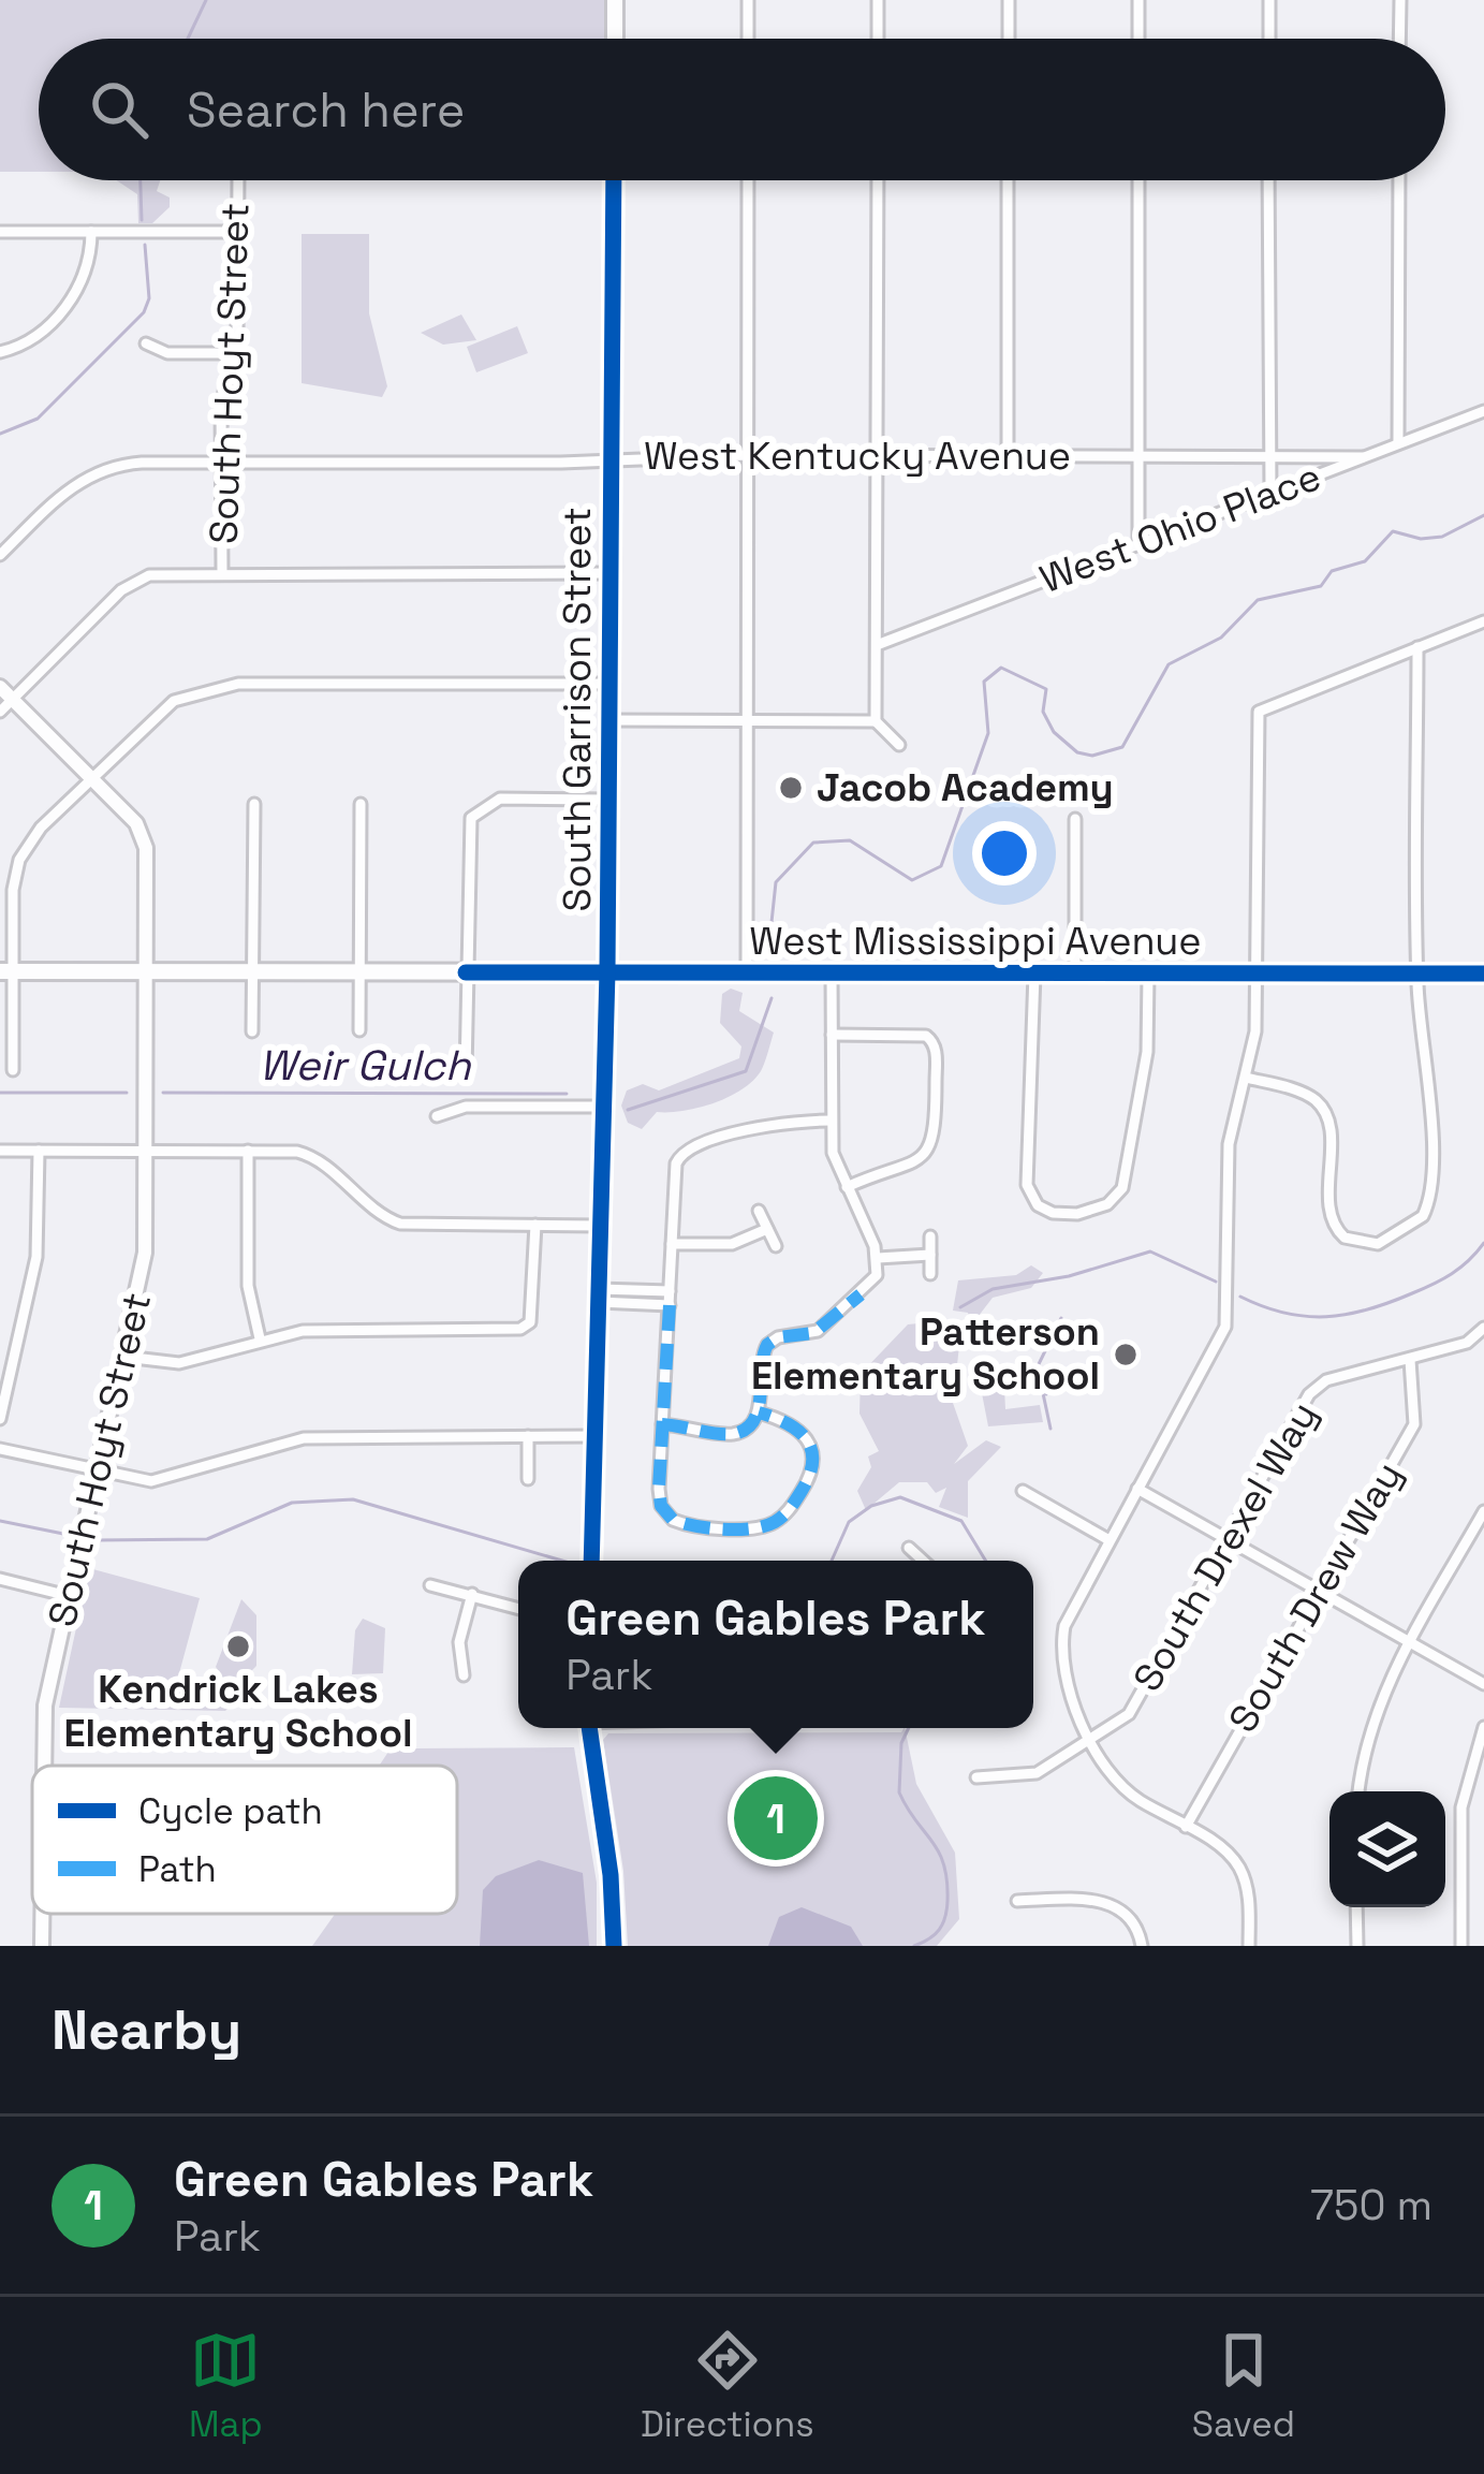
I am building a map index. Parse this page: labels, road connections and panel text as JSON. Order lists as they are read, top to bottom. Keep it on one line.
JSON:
{"streets":{"main road":["South Garrison Street","West Mississippi Avenue"],"street":["South Hoyt Street","West Kentucky Avenue","West Ohio Place","South Drexel Way","South Drew Way"]},"crossings":[["South Hoyt Street","West Kentucky Avenue"],["South Hoyt Street","West Mississippi Avenue"],["West Kentucky Avenue","West Ohio Place"],["West Kentucky Avenue","South Garrison Street"],["South Garrison Street","West Mississippi Avenue"],["South Drexel Way","South Drew Way"]],"water":["Weir Gulch"],"places":["Jacob Academy","Patterson Elementary School","Kendrick Lakes Elementary School"],"legend":["Cycle path","Path"],"page":{"search":"Search here","popup":["Green Gables Park","Park"],"pins":"1","heading":"Nearby","list":[{"mark":"1","name":"Green Gables Park","note":"Park","value":"750 m"}],"nav":["Map","Directions","Saved"]}}
